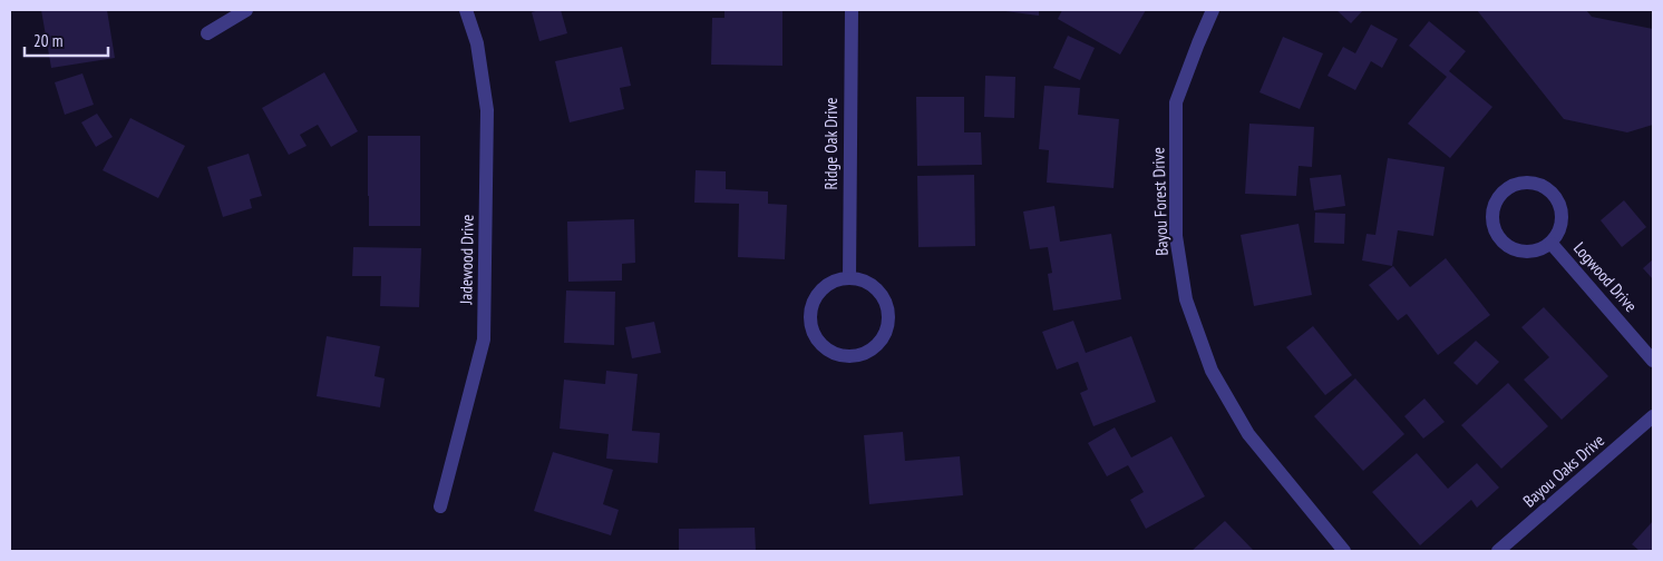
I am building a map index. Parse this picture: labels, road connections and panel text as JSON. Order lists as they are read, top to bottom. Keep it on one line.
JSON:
{"streets":{"street":["Ridge Oak Drive","Bayou Forest Drive","Jadewood Drive","Logwood Drive","Bayou Oaks Drive"]},"scale_bar":"20 m"}
